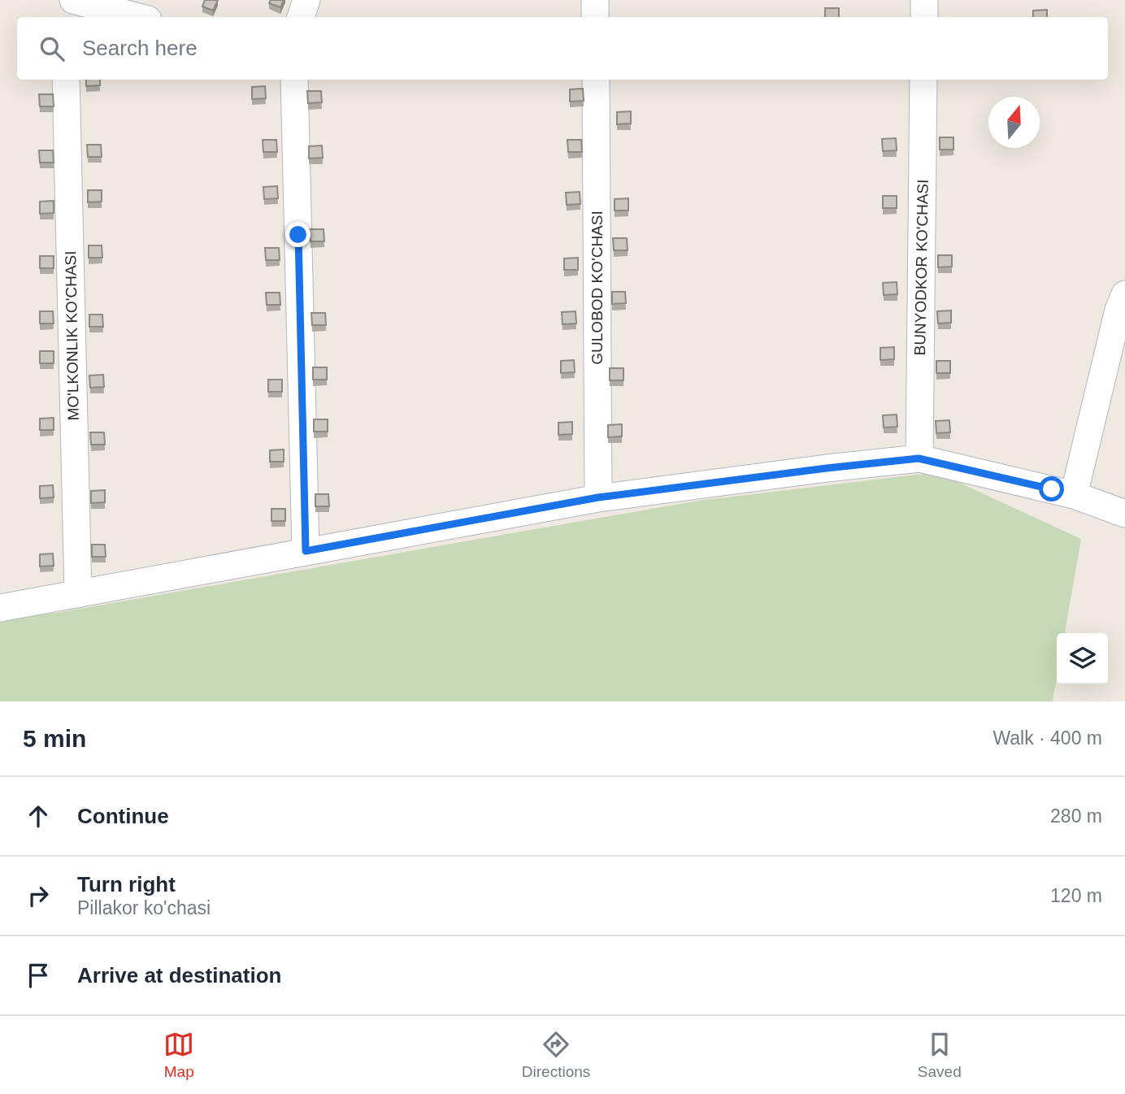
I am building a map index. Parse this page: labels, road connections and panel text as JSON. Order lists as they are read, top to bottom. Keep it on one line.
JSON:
{"streets":{"street":["BUNYODKOR KO'CHASI","GULOBOD KO'CHASI","MO'LKONLIK KO'CHASI"]},"north":"top","page":{"search":"Search here","heading":["5 min","Walk · 400 m"],"list":[["Continue","280 m"],["Turn right","Pillakor ko'chasi","120 m"],"Arrive at destination"],"nav":["Map","Directions","Saved"]}}
